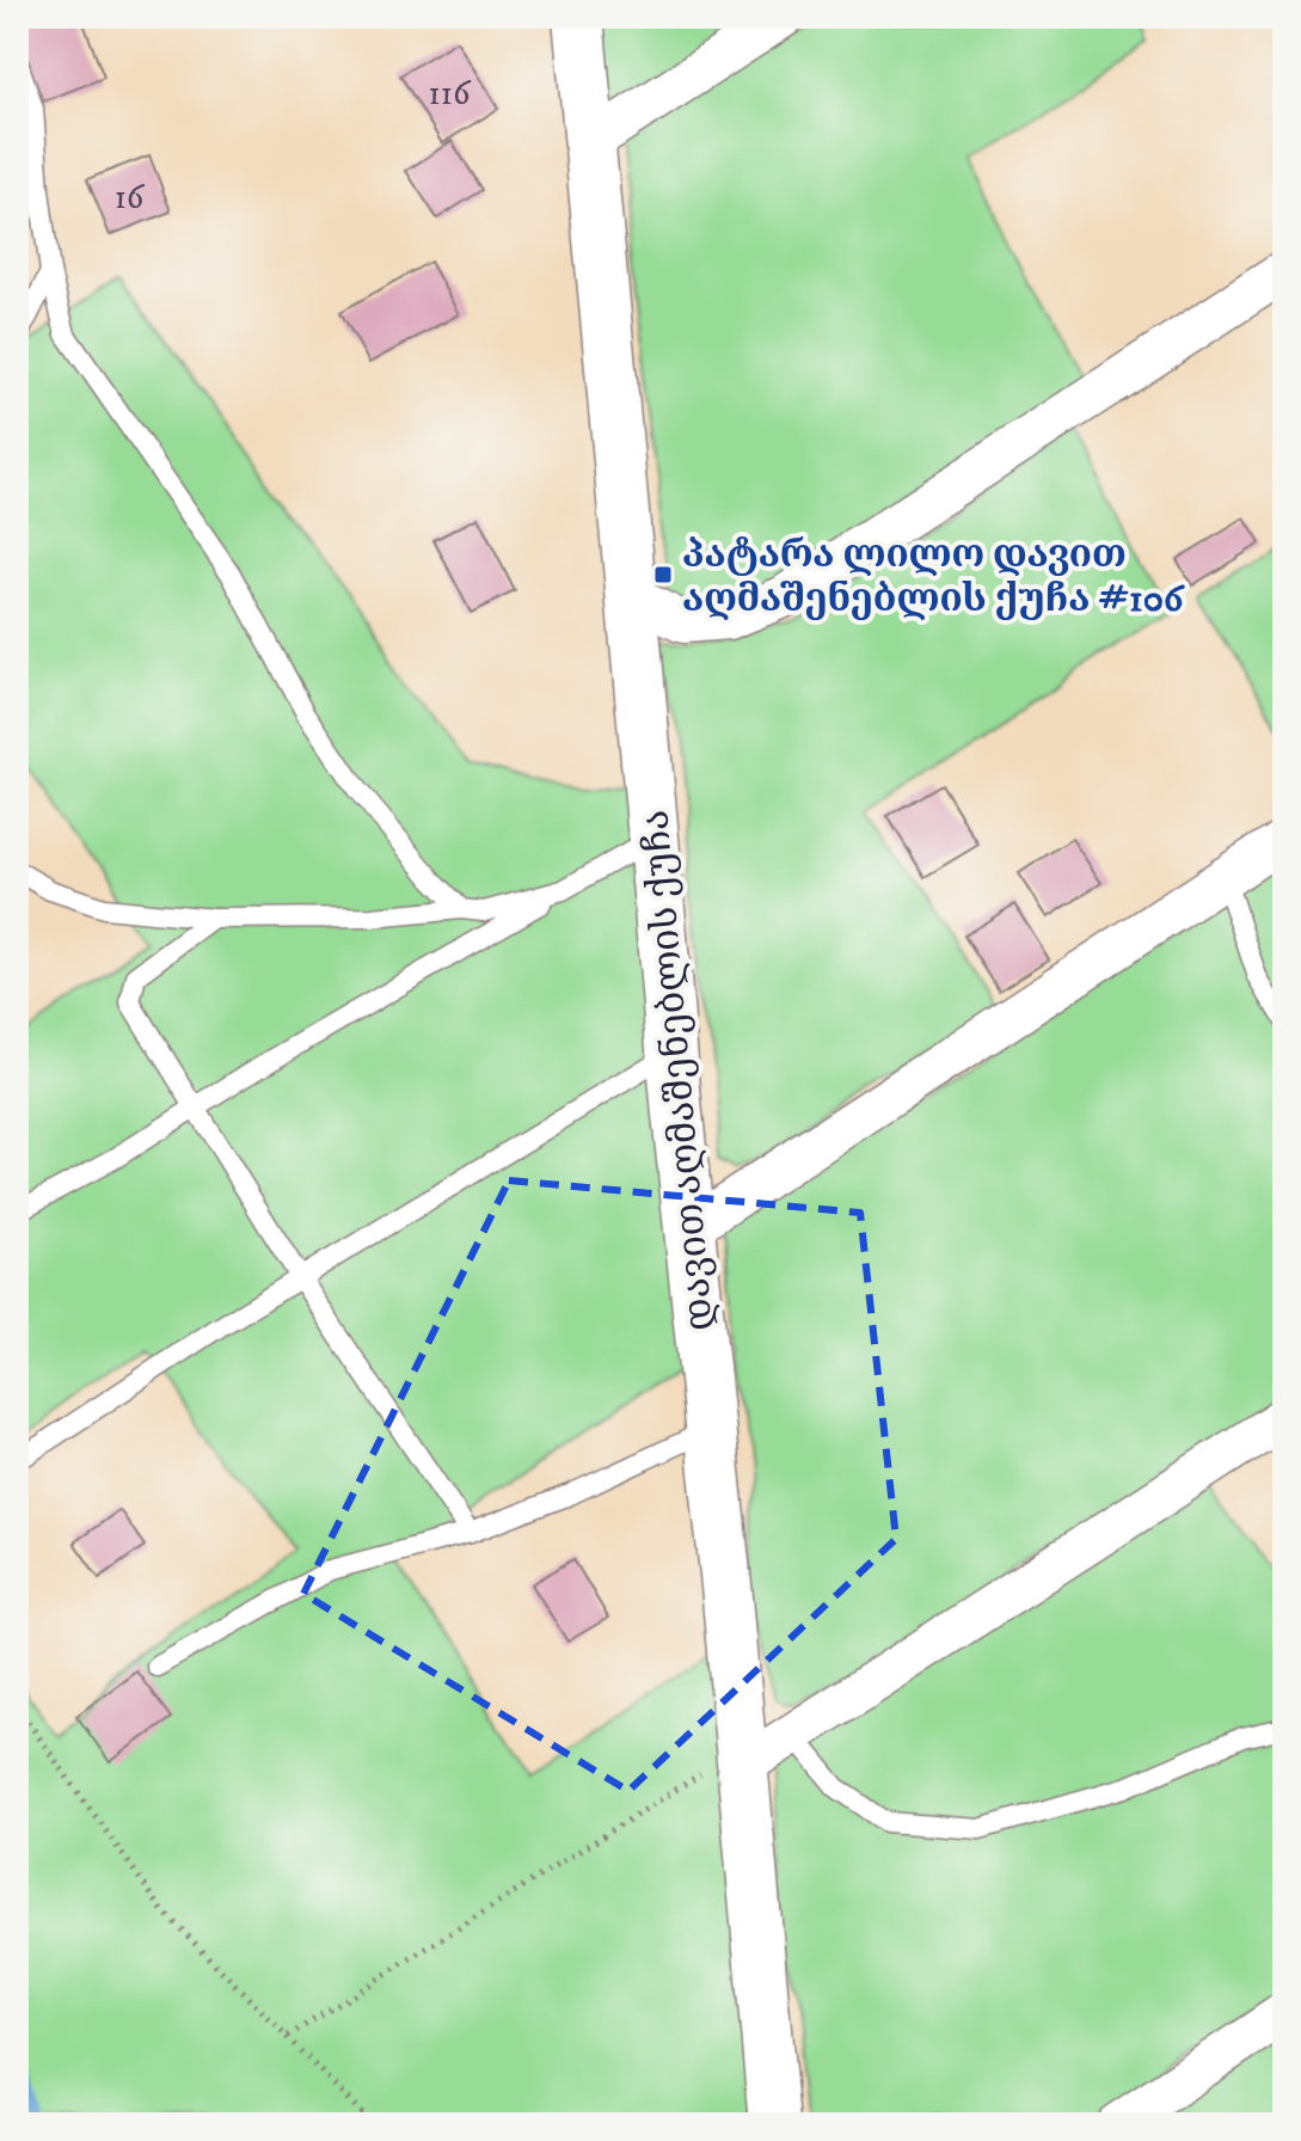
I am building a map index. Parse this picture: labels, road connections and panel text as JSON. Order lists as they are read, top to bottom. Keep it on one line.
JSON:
{"streets":{"street":["დავით აღმაშენებლის ქუჩა"]},"places":{"transit":["პატარა ლილო დავით აღმაშენებლის ქუჩა #106"]},"house_numbers":["116","16"]}
